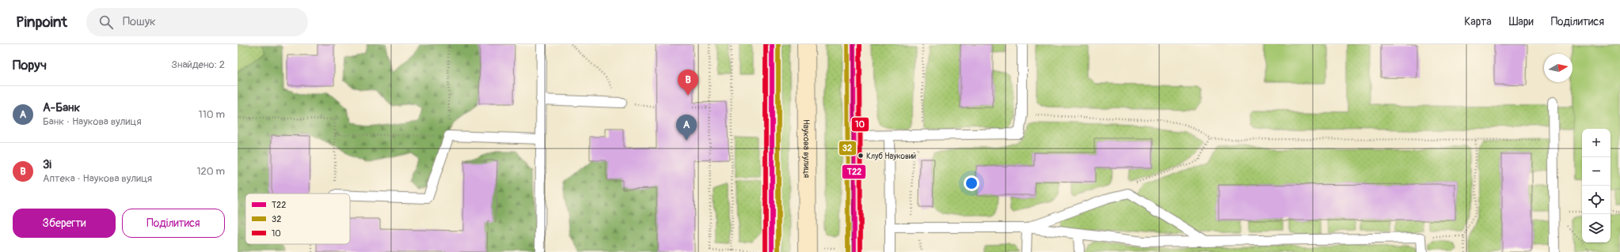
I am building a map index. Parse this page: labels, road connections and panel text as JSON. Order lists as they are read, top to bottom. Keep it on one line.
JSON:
{"streets":{"main road":["Наукова вулиця"]},"places":["Клуб Науковий"],"lines":["transit line Т22","transit line 32","transit line 10"],"legend":["Т22","32","10"],"north":"right","page":{"header":"Pinpoint","search":"Пошук","nav":["Карта","Шари","Поділитися"],"heading":["Поруч","Знайдено: 2"],"pins":["B","A"],"list":[{"mark":"A","name":"А-Банк","note":"Банк · Наукова вулиця","value":"110 m"},{"mark":"B","name":"3і","note":"Аптека · Наукова вулиця","value":"120 m"}],"map_buttons":["+","−"],"buttons":["Зберегти","Поділитися"]}}
